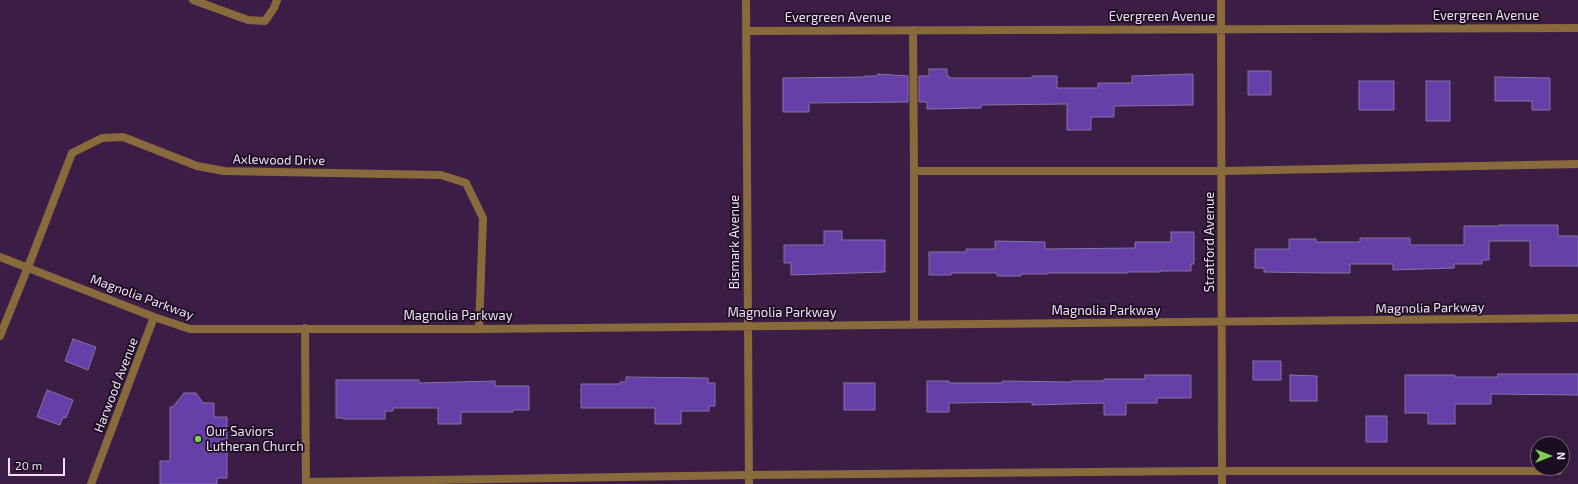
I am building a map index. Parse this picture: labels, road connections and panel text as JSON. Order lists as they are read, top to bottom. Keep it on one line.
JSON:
{"streets":{"street":["Evergreen Avenue","Axlewood Drive","Bismark Avenue","Stratford Avenue","Magnolia Parkway","Harwood Avenue"]},"crossings":[["Evergreen Avenue","Bismark Avenue"],["Evergreen Avenue","Stratford Avenue"],["Axlewood Drive","Magnolia Parkway"],["Bismark Avenue","Magnolia Parkway"],["Stratford Avenue","Magnolia Parkway"],["Magnolia Parkway","Harwood Avenue"]],"places":["Our Saviors Lutheran Church"],"scale_bar":"20 m","north":"right"}
